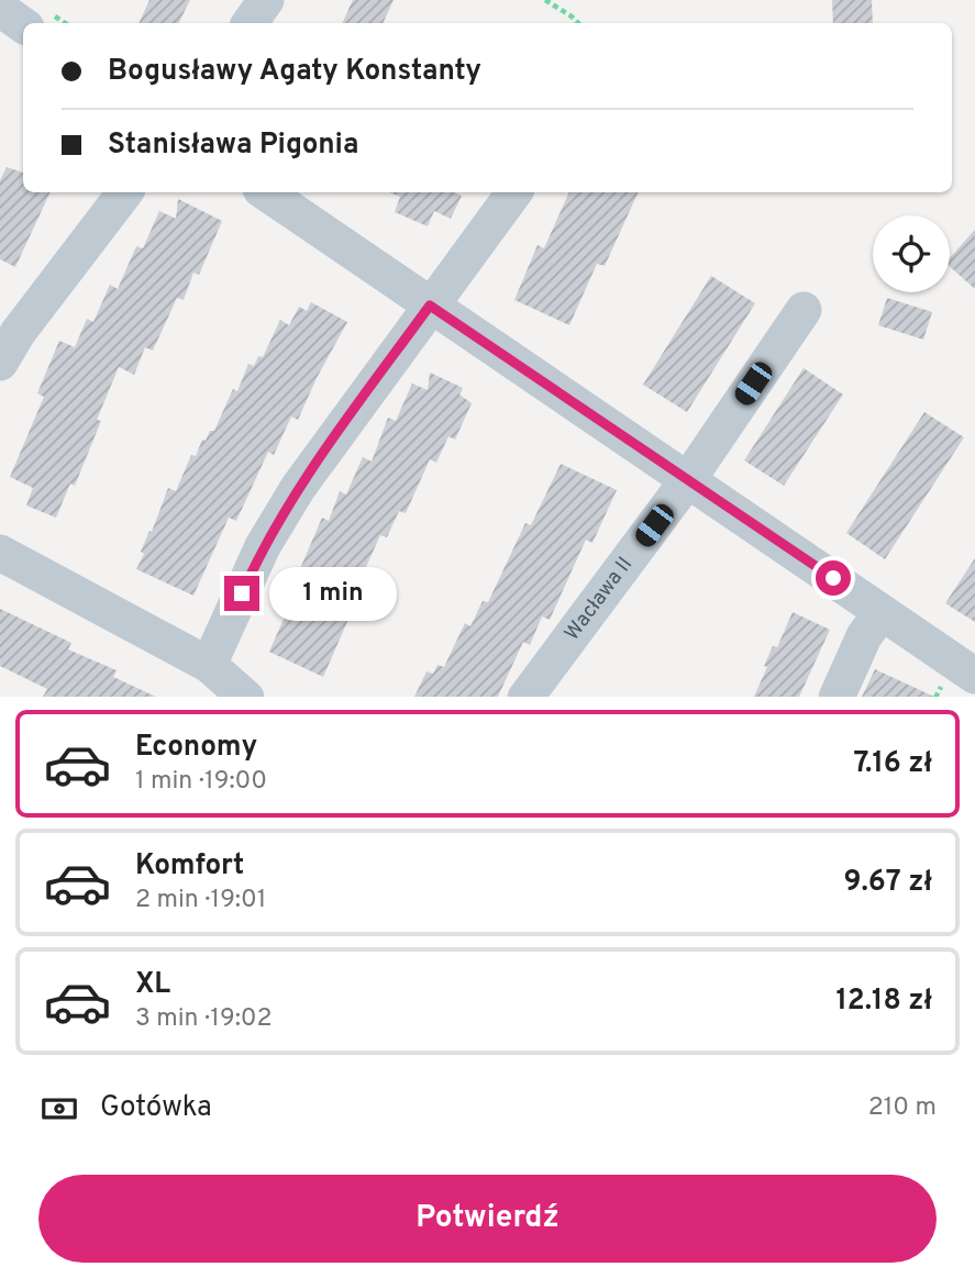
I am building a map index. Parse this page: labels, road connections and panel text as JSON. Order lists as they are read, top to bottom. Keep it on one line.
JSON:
{"streets":{"street":["Wacława II"]},"page":{"banner":["Bogusławy Agaty Konstanty","Stanisława Pigonia"],"bubble":"1 min","list":[{"name":"Economy","note":"1 min · 19:00","value":"7.16 zł"},{"name":"Komfort","note":"2 min · 19:01","value":"9.67 zł"},{"name":"XL","note":"3 min · 19:02","value":"12.18 zł"}],"pay":["Gotówka","210 m"],"buttons":"Potwierdź"}}
